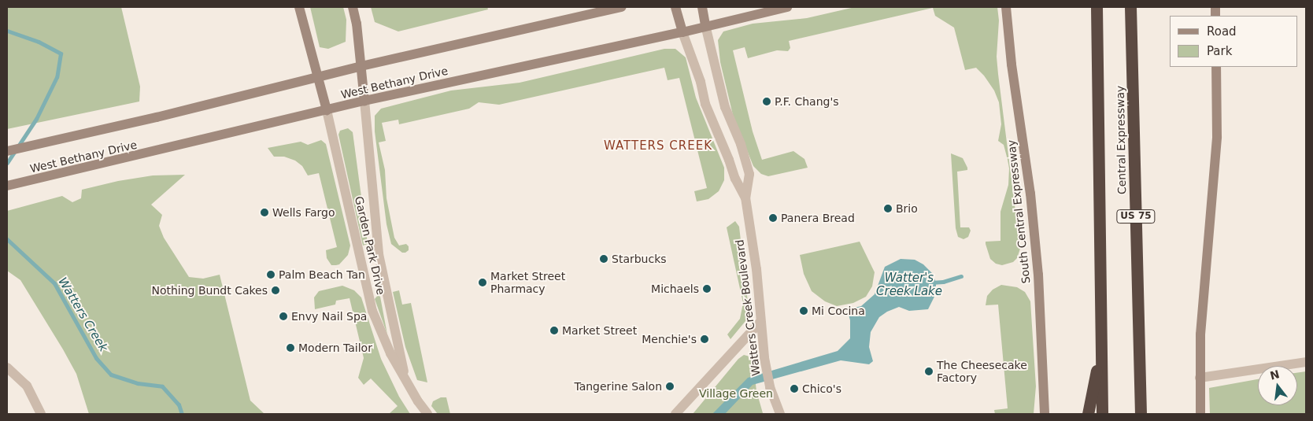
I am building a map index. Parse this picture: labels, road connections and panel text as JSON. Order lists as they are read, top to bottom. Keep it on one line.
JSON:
{"streets":{"highway":["Central Expressway","US 75"],"main road":["West Bethany Drive","South Central Expressway","Watters Creek Boulevard"],"street":["Garden Park Drive"]},"crossings":[["West Bethany Drive","Garden Park Drive"],["West Bethany Drive","Watters Creek Boulevard"]],"districts":["WATTERS CREEK"],"water":["Watter's Creek Lake","Watters Creek"],"parks":["Village Green"],"places":["P.F. Chang's","Brio","Wells Fargo","Panera Bread","Starbucks","Palm Beach Tan","Market Street Pharmacy","Michaels","Nothing Bundt Cakes","Mi Cocina","Envy Nail Spa","Market Street","Menchie's","Modern Tailor","The Cheesecake Factory","Tangerine Salon","Chico's"],"legend":["Road","Park"],"north":"top"}
